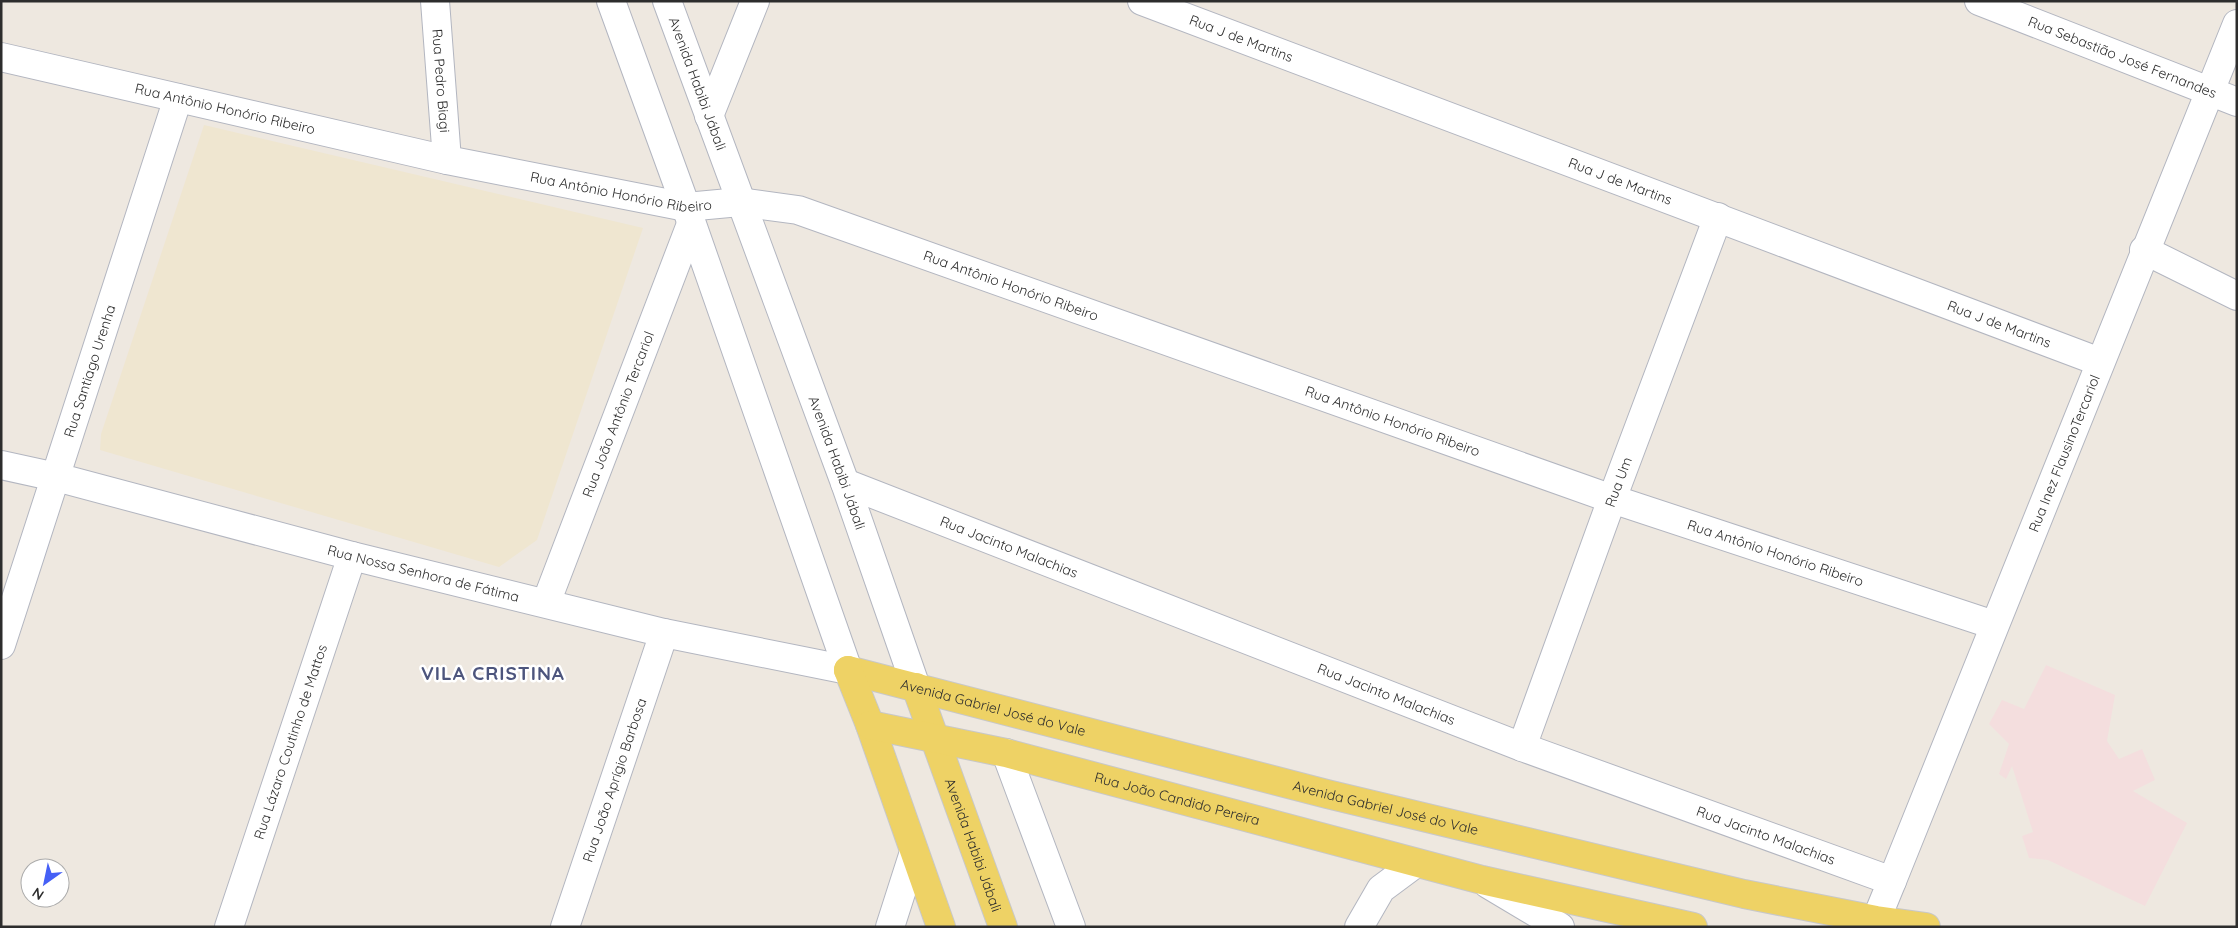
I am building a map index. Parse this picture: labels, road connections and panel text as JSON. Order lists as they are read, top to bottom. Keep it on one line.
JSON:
{"streets":{"main road":["Avenida Habibi Jábali","Avenida Gabriel José do Vale","Rua João Candido Pereira"],"street":["Rua J de Martins","Rua Sebastião José Fernandes","Rua Pedro Biagi","Rua Antônio Honório Ribeiro","Rua Santiago Urenha","Rua João Antônio Tercariol","Rua Inez FlausinoTercariol","Rua Um","Rua Jacinto Malachias","Rua Nossa Senhora de Fátima","Rua Lázaro Coutinho de Mattos","Rua João Aprígio Barbosa"]},"crossings":[["Rua J de Martins","Rua Inez FlausinoTercariol"],["Rua J de Martins","Rua Um"],["Rua Sebastião José Fernandes","Rua Inez FlausinoTercariol"],["Rua Pedro Biagi","Rua Antônio Honório Ribeiro"],["Avenida Habibi Jábali","Rua Antônio Honório Ribeiro"],["Avenida Habibi Jábali","Rua Jacinto Malachias"],["Avenida Habibi Jábali","Avenida Gabriel José do Vale"],["Avenida Habibi Jábali","Rua João Candido Pereira"],["Rua Antônio Honório Ribeiro","Rua Santiago Urenha"],["Rua Antônio Honório Ribeiro","Rua João Antônio Tercariol"],["Rua Antônio Honório Ribeiro","Rua Inez FlausinoTercariol"],["Rua Antônio Honório Ribeiro","Rua Um"],["Rua Santiago Urenha","Rua Nossa Senhora de Fátima"],["Rua João Antônio Tercariol","Rua Nossa Senhora de Fátima"],["Rua Inez FlausinoTercariol","Rua Jacinto Malachias"],["Rua Um","Rua Jacinto Malachias"],["Rua Nossa Senhora de Fátima","Avenida Gabriel José do Vale"],["Rua Nossa Senhora de Fátima","Rua Lázaro Coutinho de Mattos"],["Rua Nossa Senhora de Fátima","Rua João Aprígio Barbosa"]],"districts":["VILA CRISTINA"],"north":"bottom left"}
